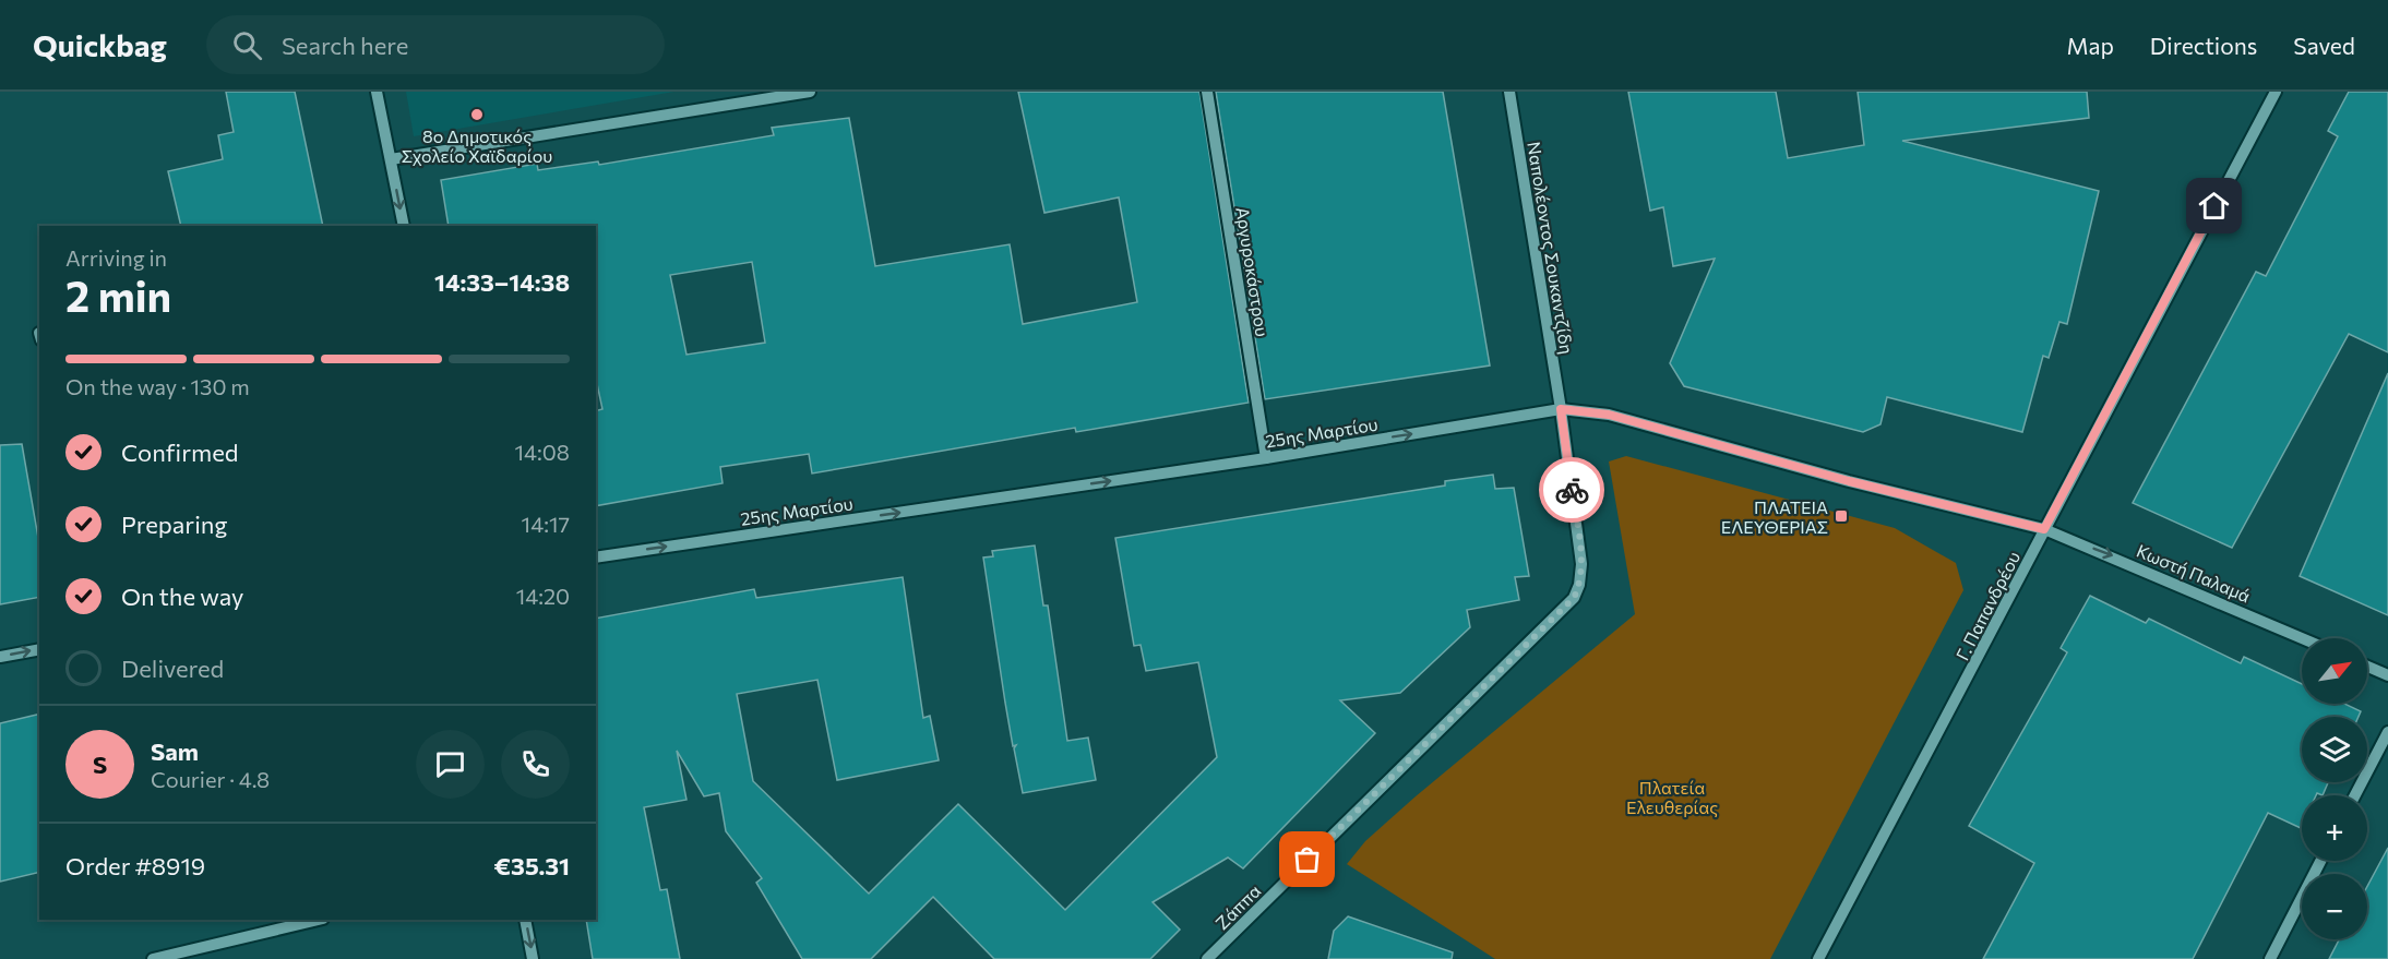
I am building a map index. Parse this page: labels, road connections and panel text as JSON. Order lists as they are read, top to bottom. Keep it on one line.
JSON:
{"streets":{"street":["Ναπολέοντος Σουκαντζίδη","Αργυροκάστρου","25ης Μαρτίου","Κωστή Παλαμά","Γ. Παπανδρέου","Ζάππα"]},"crossings":[["Ναπολέοντος Σουκαντζίδη","25ης Μαρτίου"],["Ναπολέοντος Σουκαντζίδη","Ζάππα"],["Αργυροκάστρου","25ης Μαρτίου"],["25ης Μαρτίου","Κωστή Παλαμά"],["25ης Μαρτίου","Γ. Παπανδρέου"],["25ης Μαρτίου","Ζάππα"],["Κωστή Παλαμά","Γ. Παπανδρέου"]],"one_way":["25ης Μαρτίου","Κωστή Παλαμά"],"parks":["Πλατεία Ελευθερίας"],"places":{"other":["8ο Δημοτικός Σχολείο Χαϊδαρίου"],"transit":["ΠΛΑΤΕΙΑ ΕΛΕΥΘΕΡΙΑΣ"]},"north":"top right","page":{"header":"Quickbag","search":"Search here","nav":["Map","Directions","Saved"],"heading":["2 min","Arriving in","14:33–14:38"],"panel":["Sam","Courier · 4.8","Order #8919","€35.31"],"bar":"On the way · 130 m","list":[["Confirmed","14:08"],["Preparing","14:17"],["On the way","14:20"],"Delivered"],"map_buttons":["+","−"],"round":"S"}}
